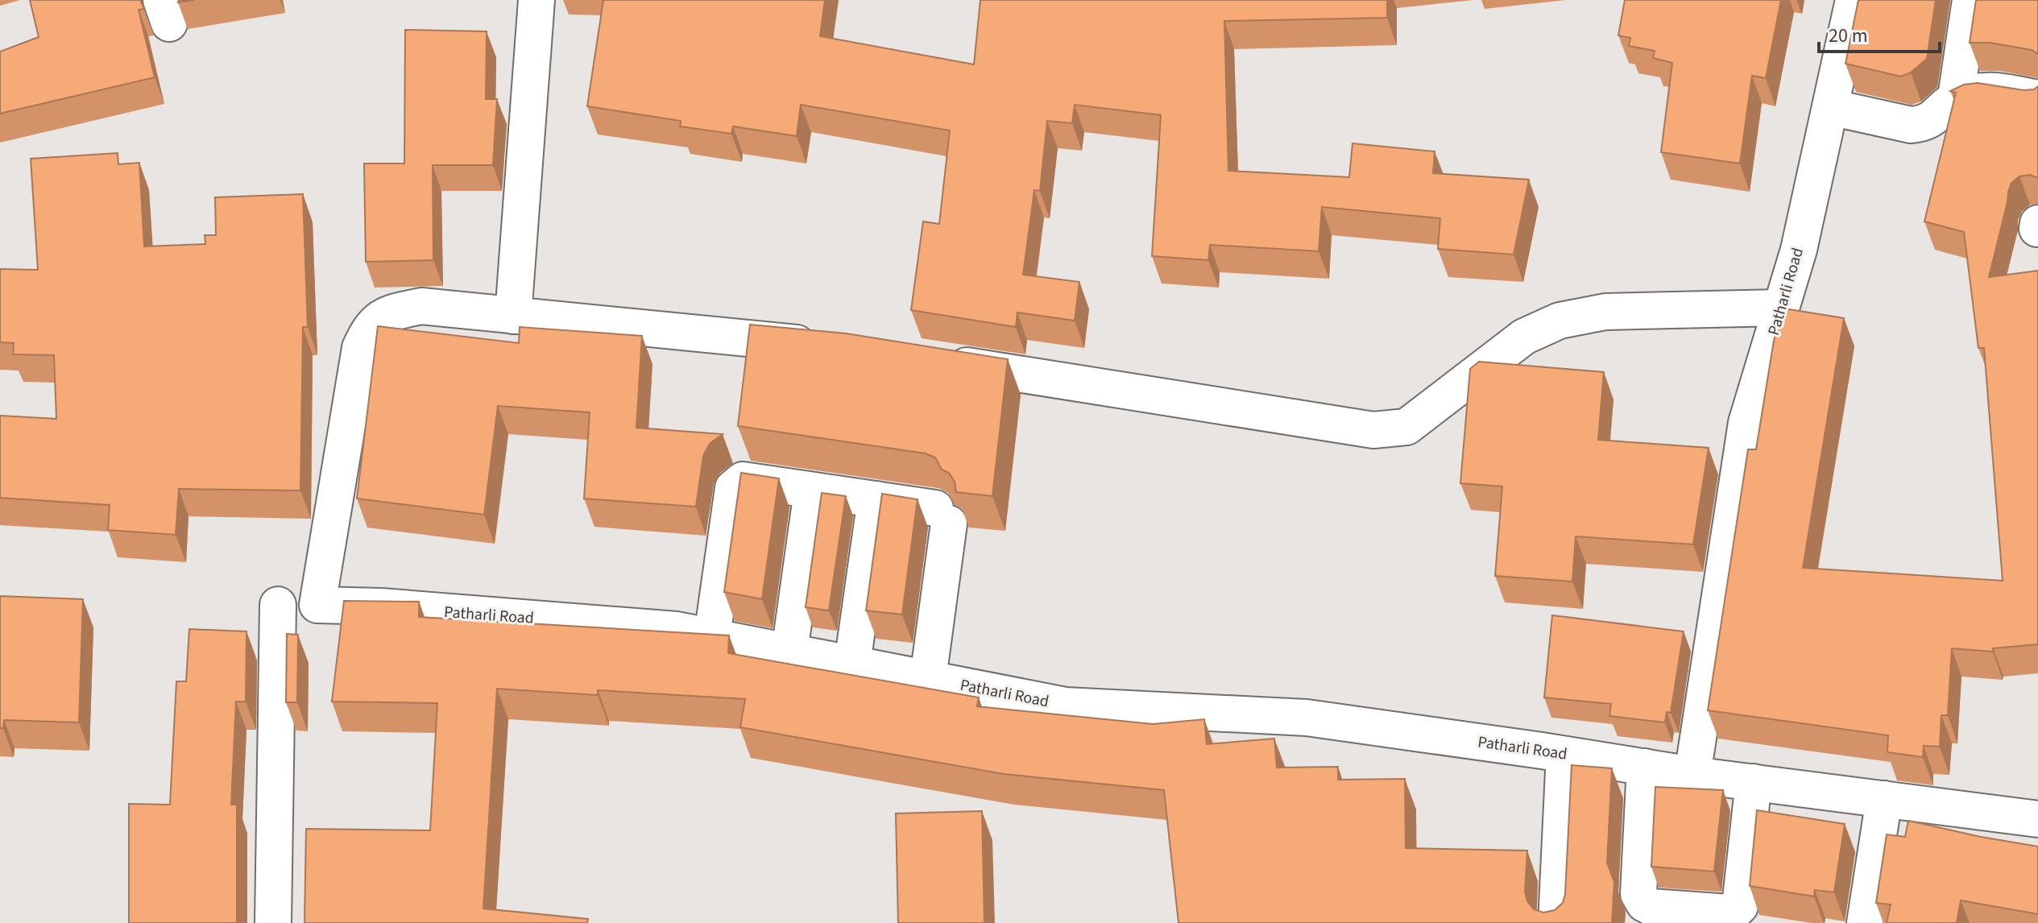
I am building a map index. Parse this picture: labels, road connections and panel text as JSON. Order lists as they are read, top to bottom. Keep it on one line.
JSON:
{"streets":{"street":["Patharli Road"]},"scale_bar":"20 m"}
